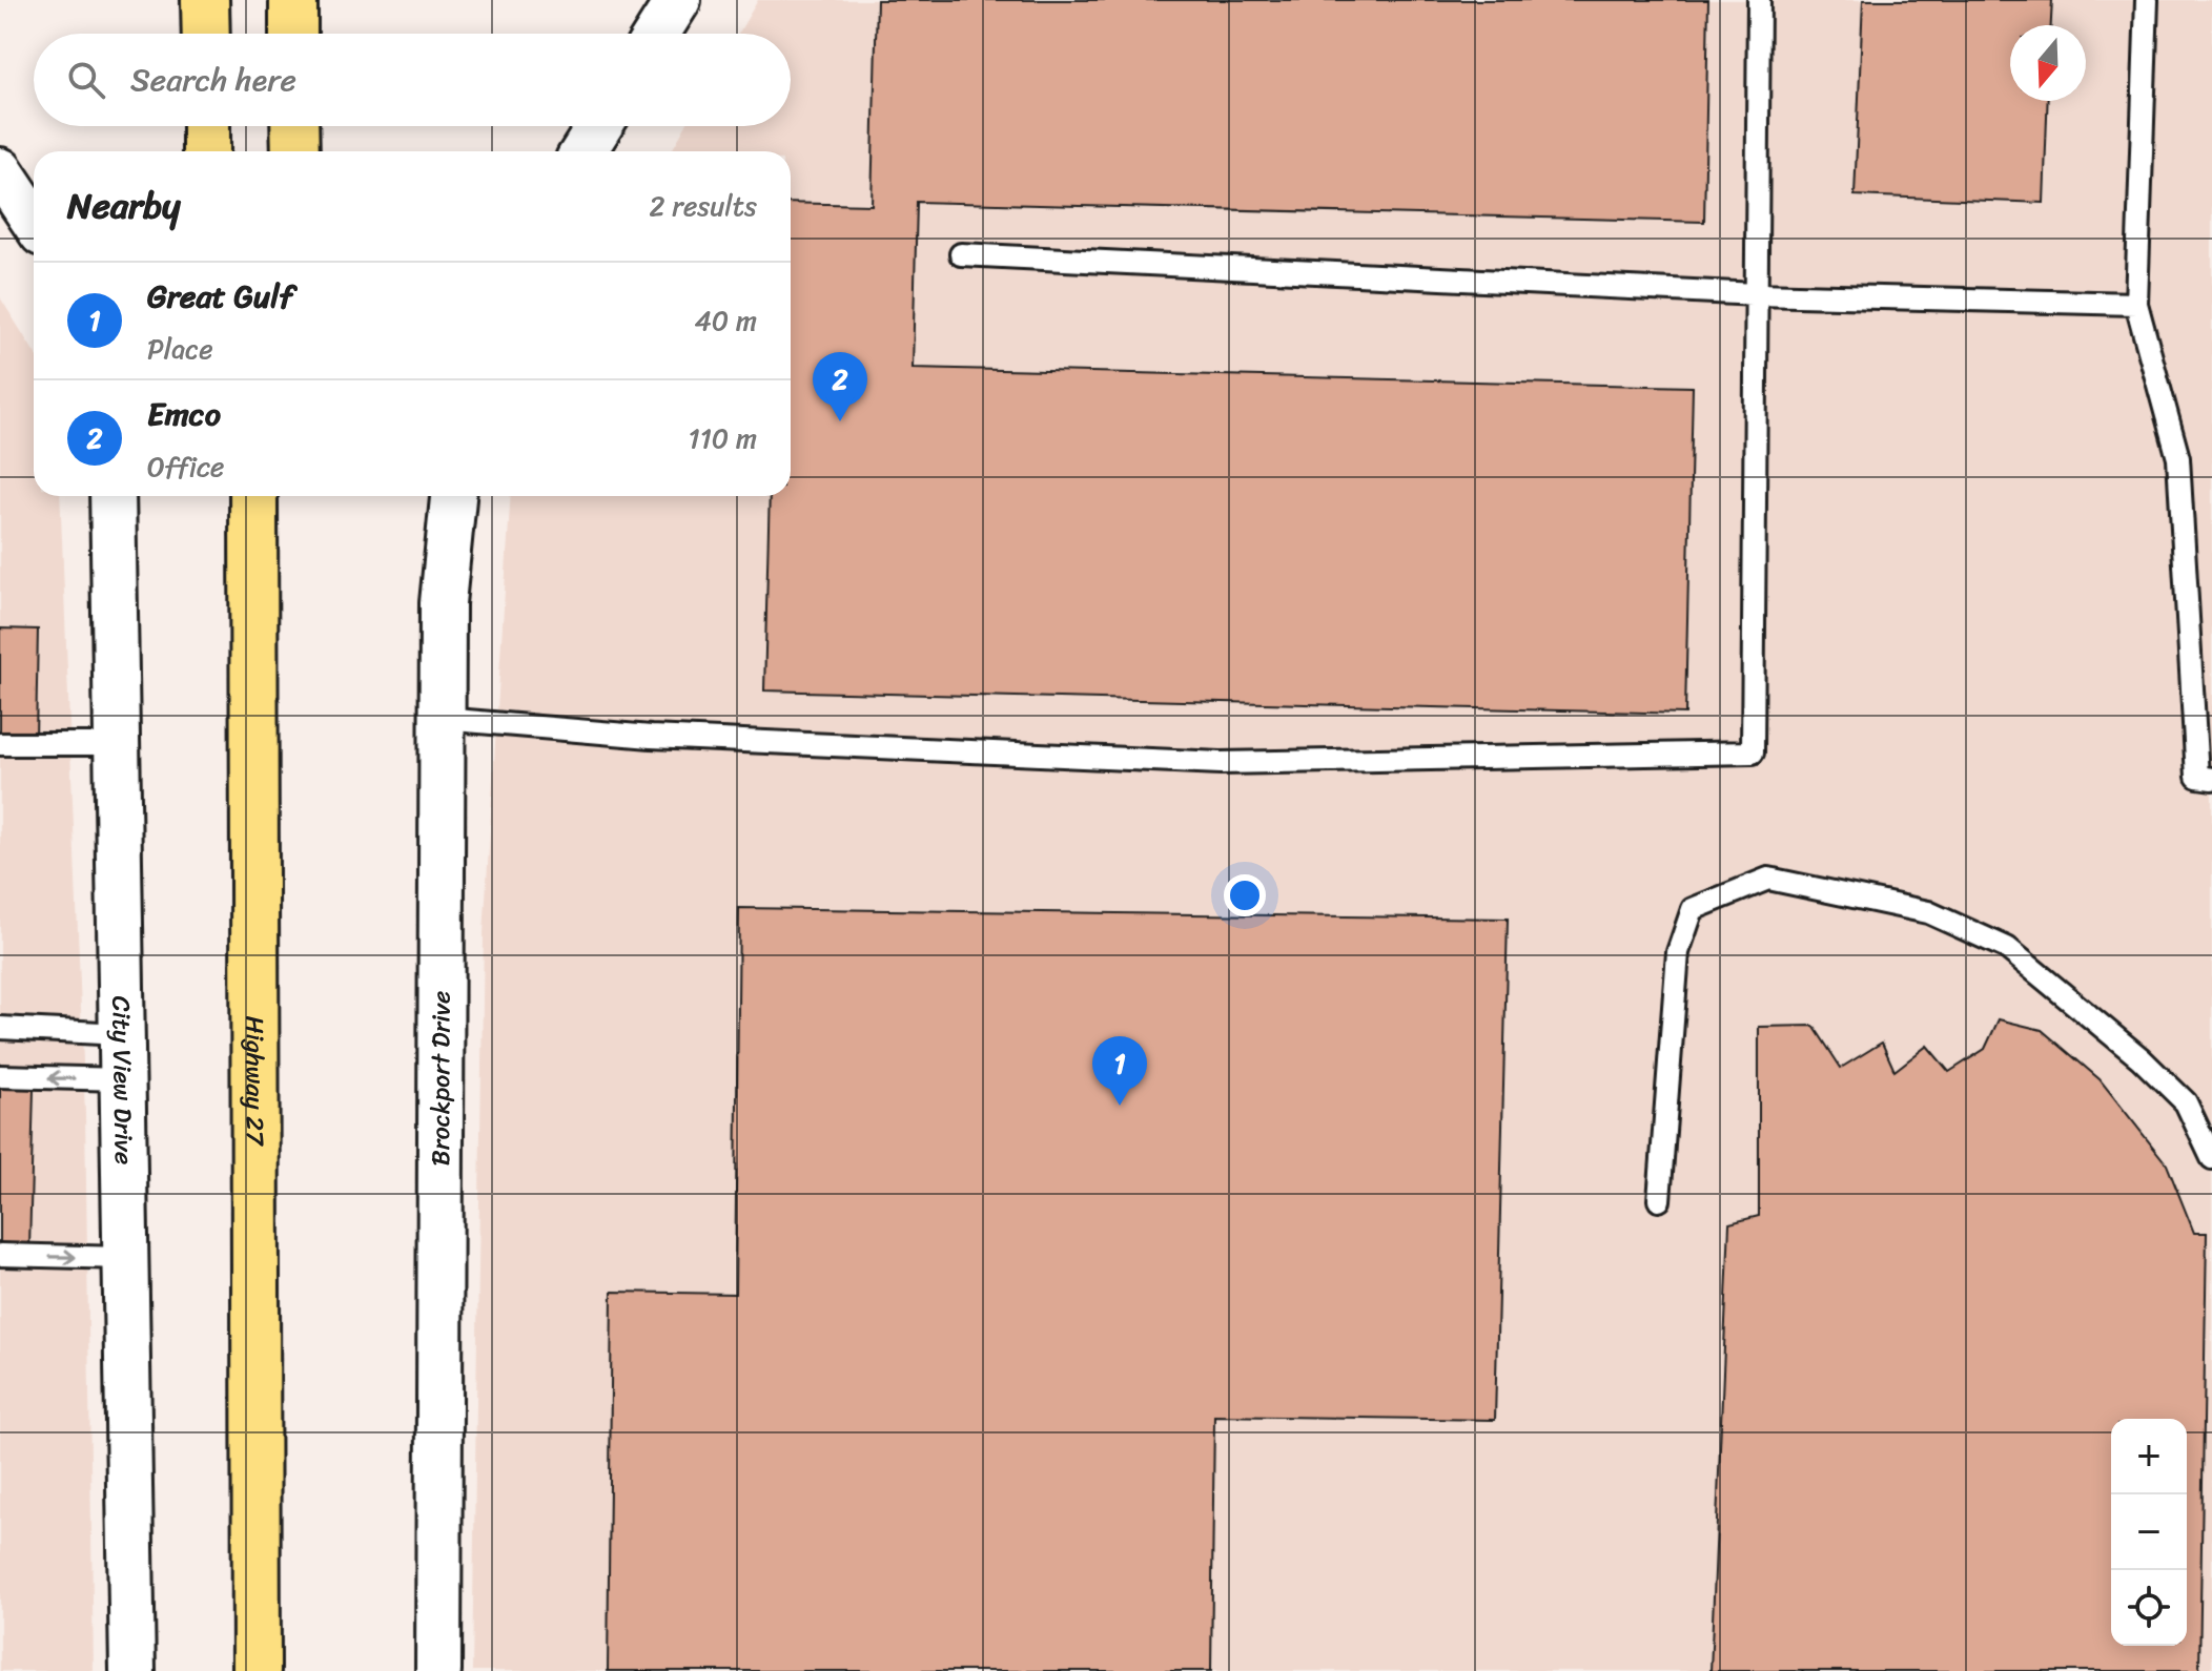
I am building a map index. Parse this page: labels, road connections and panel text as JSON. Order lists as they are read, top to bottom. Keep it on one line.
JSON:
{"streets":{"main road":["Highway 27"],"street":["City View Drive","Brockport Drive"]},"north":"bottom","page":{"search":"Search here","heading":["Nearby","2 results"],"list":[{"mark":"1","name":"Great Gulf","note":"Place","value":"40 m"},{"mark":"2","name":"Emco","note":"Office","value":"110 m"}],"pins":["2","1"],"map_buttons":["+","−"]}}
